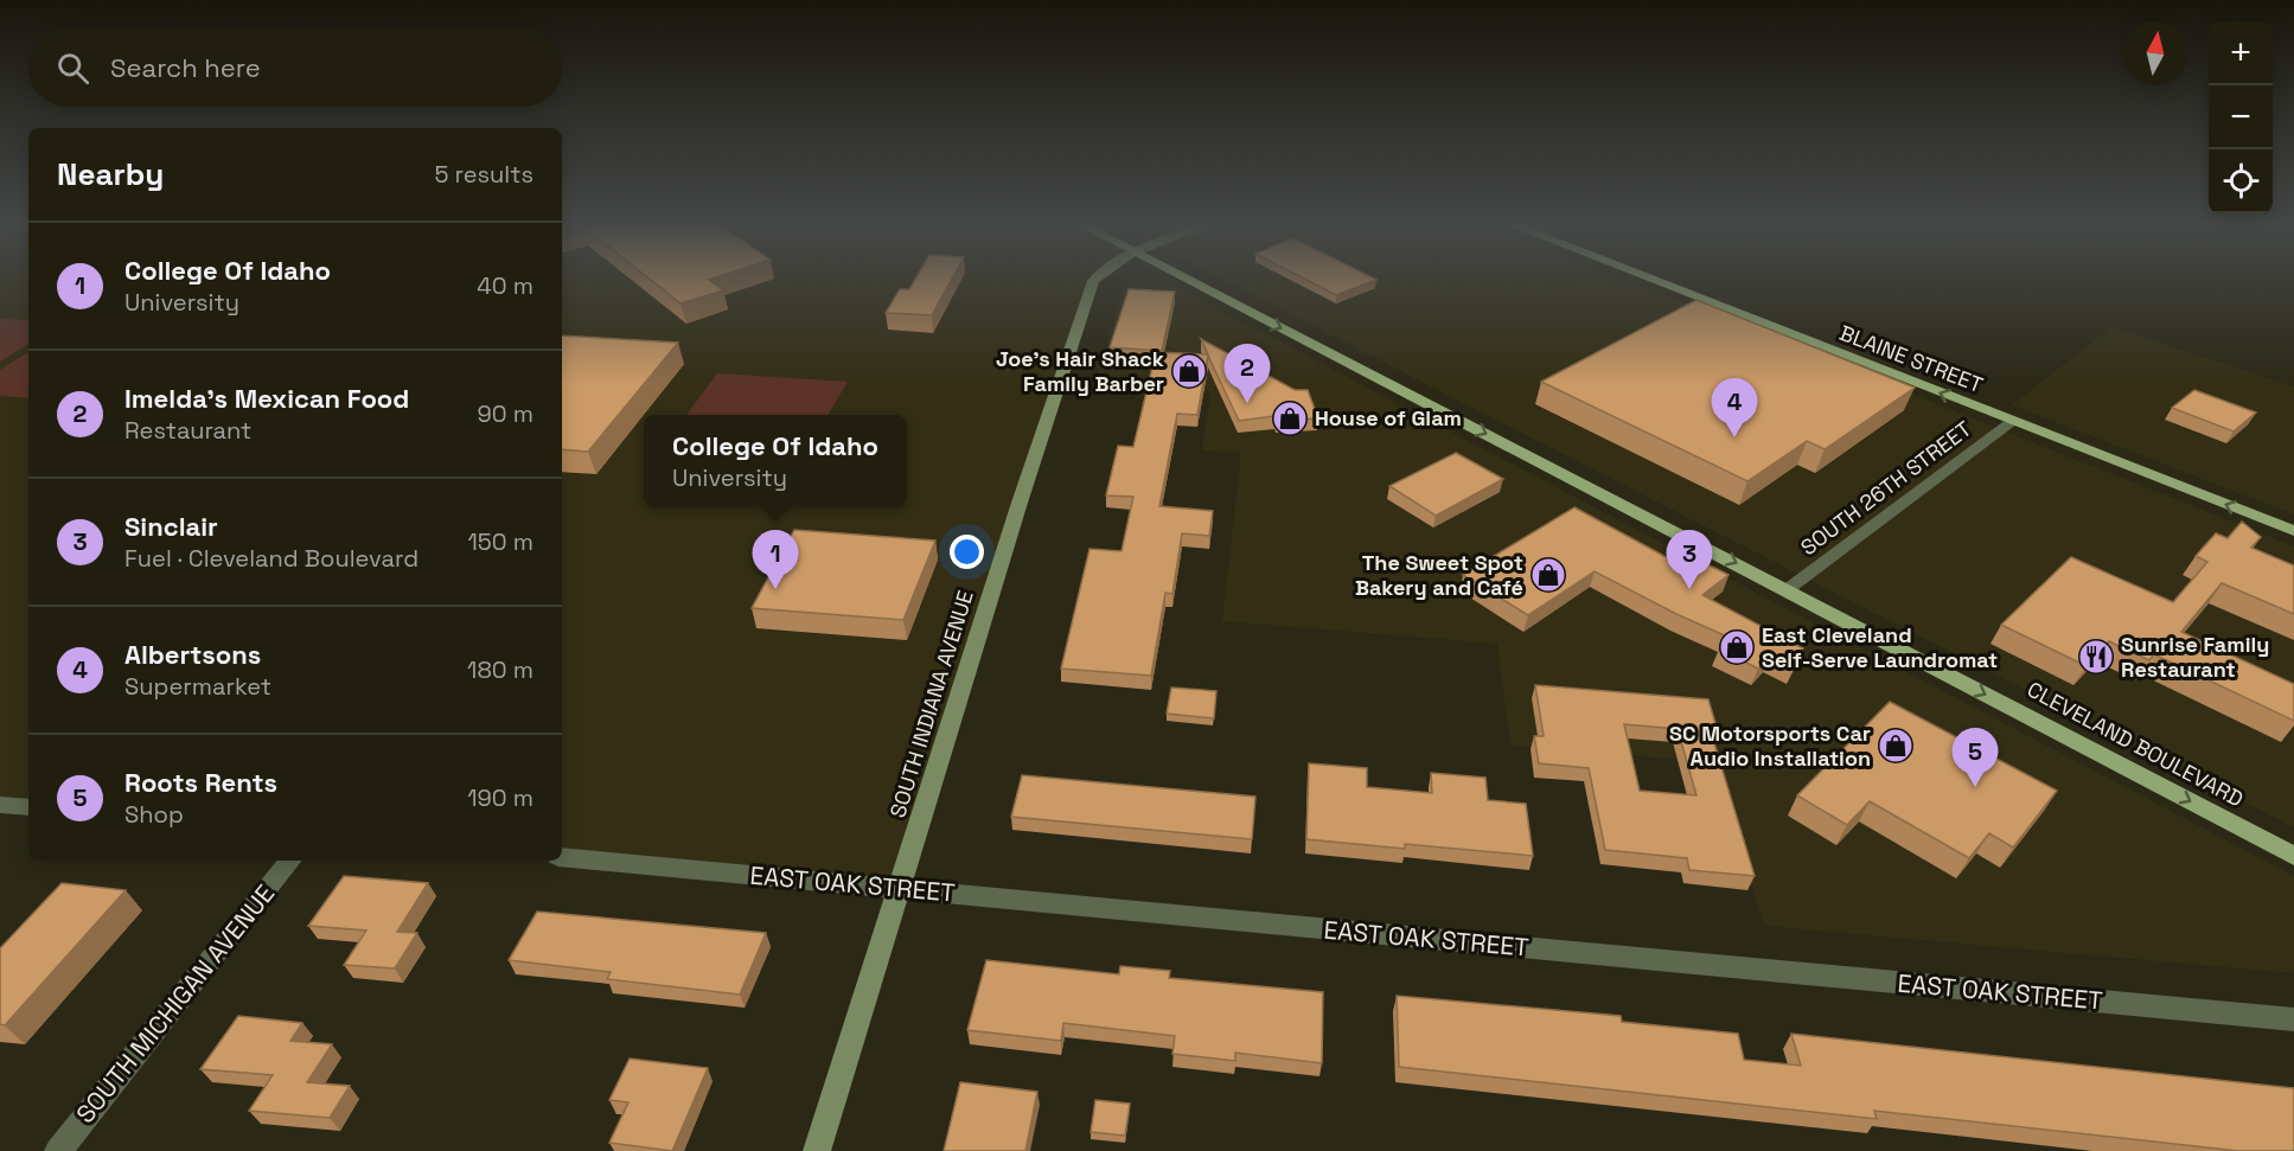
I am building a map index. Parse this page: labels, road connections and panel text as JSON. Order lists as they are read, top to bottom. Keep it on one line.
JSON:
{"streets":{"main road":["BLAINE STREET","SOUTH INDIANA AVENUE","CLEVELAND BOULEVARD"],"street":["SOUTH 26TH STREET","EAST OAK STREET","SOUTH MICHIGAN AVENUE"]},"crossings":[["BLAINE STREET","SOUTH 26TH STREET"],["SOUTH 26TH STREET","CLEVELAND BOULEVARD"],["SOUTH INDIANA AVENUE","EAST OAK STREET"]],"one_way":["BLAINE STREET","CLEVELAND BOULEVARD"],"places":{"shop":["Joe's Hair Shack Family Barber","House of Glam","The Sweet Spot Bakery and Café","East Cleveland Self-Serve Laundromat","SC Motorsports Car Audio Installation"],"restaurant":["Sunrise Family Restaurant"]},"north":"top","page":{"map_buttons":["+","−"],"search":"Search here","heading":["Nearby","5 results"],"list":[{"mark":"1","name":"College Of Idaho","note":"University","value":"40 m"},{"mark":"2","name":"Imelda's Mexican Food","note":"Restaurant","value":"90 m"},{"mark":"3","name":"Sinclair","note":"Fuel · Cleveland Boulevard","value":"150 m"},{"mark":"4","name":"Albertsons","note":"Supermarket","value":"180 m"},{"mark":"5","name":"Roots Rents","note":"Shop","value":"190 m"}],"pins":["2","4","1","3","5"],"popup":["College Of Idaho","University"]}}
